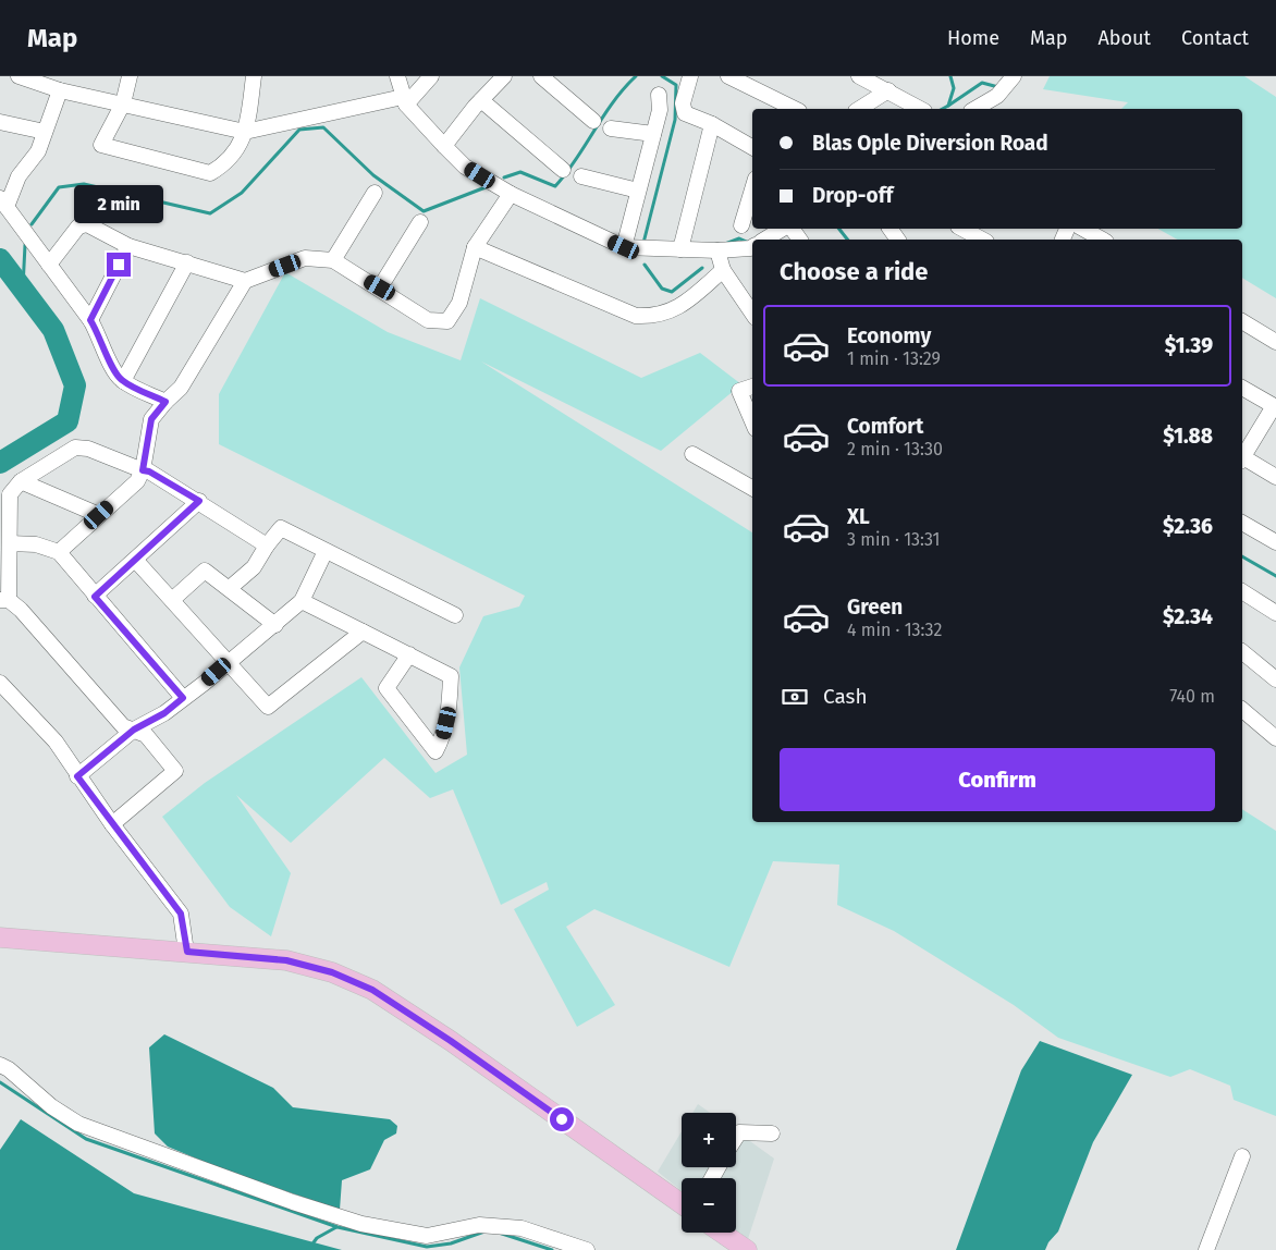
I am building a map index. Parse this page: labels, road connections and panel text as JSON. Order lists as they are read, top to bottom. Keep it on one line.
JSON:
{"page":{"header":"Map","nav":["Home","Map","About","Contact"],"banner":["Blas Ople Diversion Road","Drop-off"],"bubble":"2 min","heading":"Choose a ride","list":[{"name":"Economy","note":"1 min · 13:29","value":"$1.39"},{"name":"Comfort","note":"2 min · 13:30","value":"$1.88"},{"name":"XL","note":"3 min · 13:31","value":"$2.36"},{"name":"Green","note":"4 min · 13:32","value":"$2.34"}],"pay":["Cash","740 m"],"buttons":"Confirm","map_buttons":["+","−"]}}
